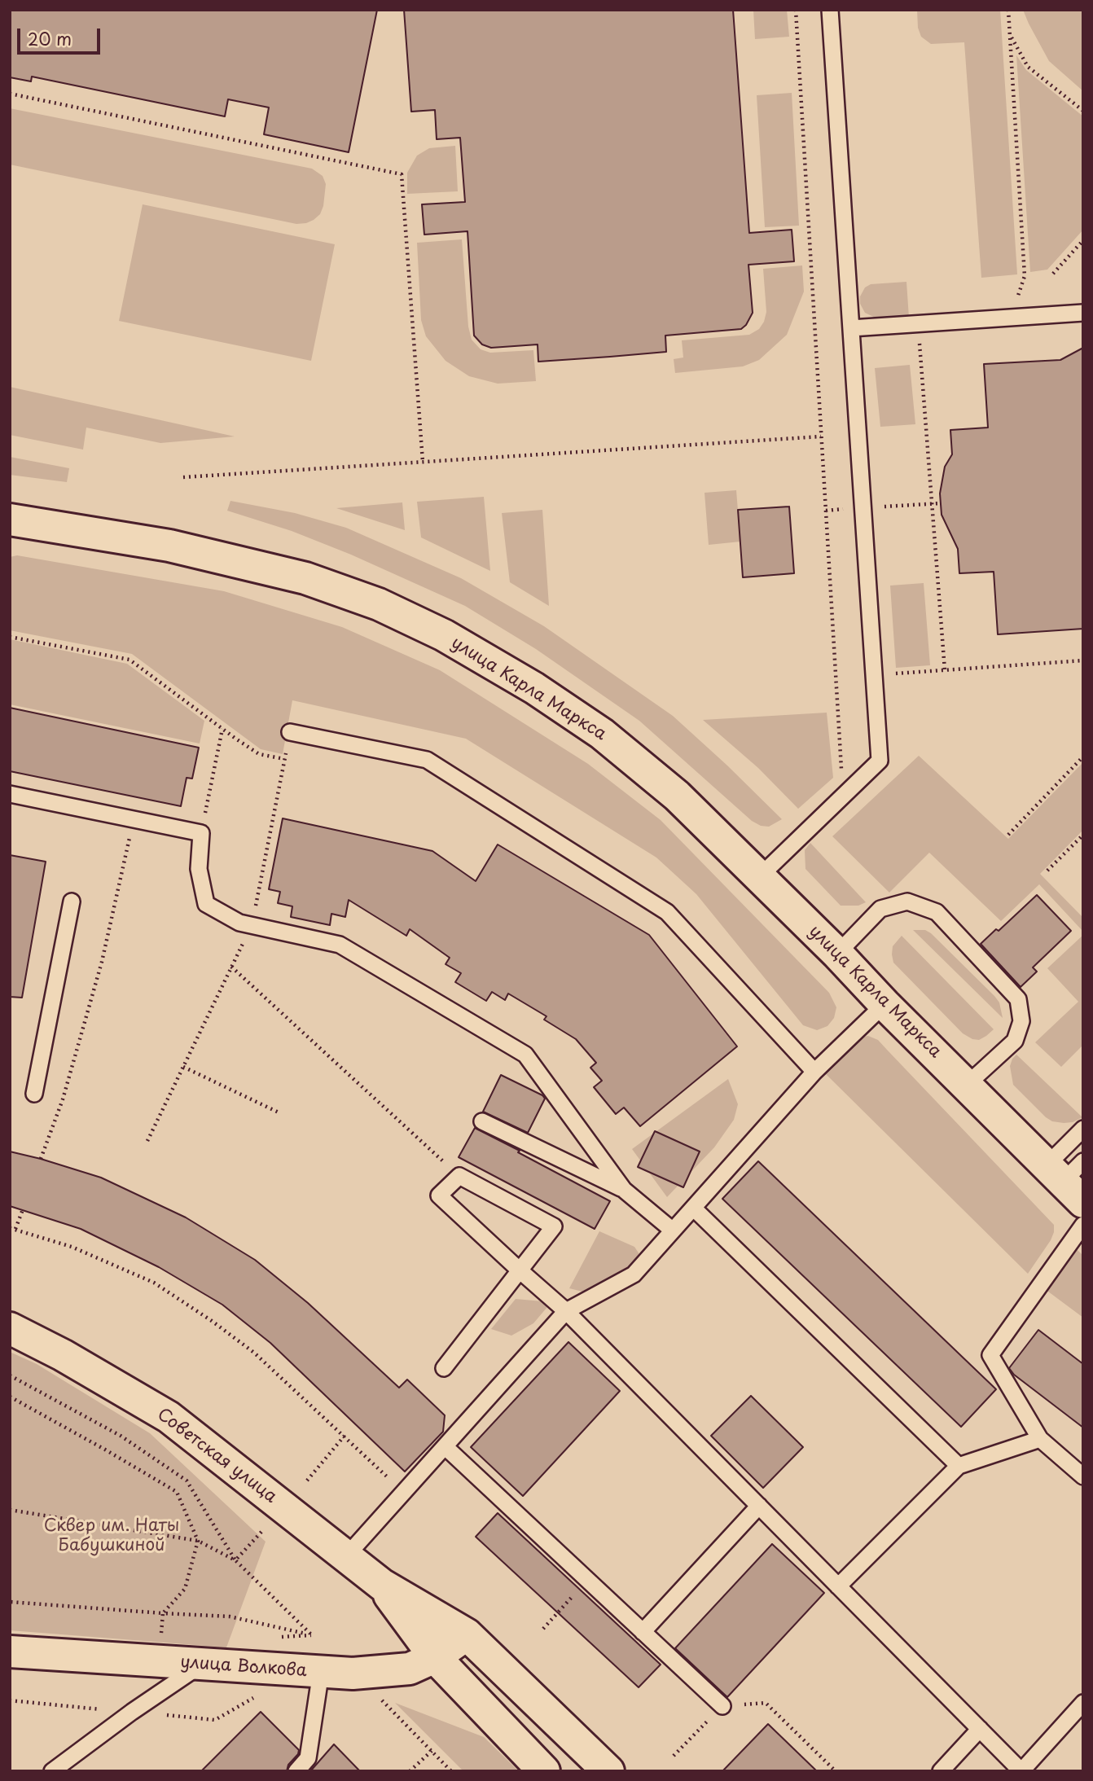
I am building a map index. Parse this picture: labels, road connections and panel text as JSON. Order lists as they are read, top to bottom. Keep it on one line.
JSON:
{"streets":{"street":["улица Карла Маркса","Советская улица","улица Волкова"]},"crossings":[["Советская улица","улица Волкова"]],"parks":["Сквер им. Наты Бабушкиной"],"scale_bar":"20 m"}
